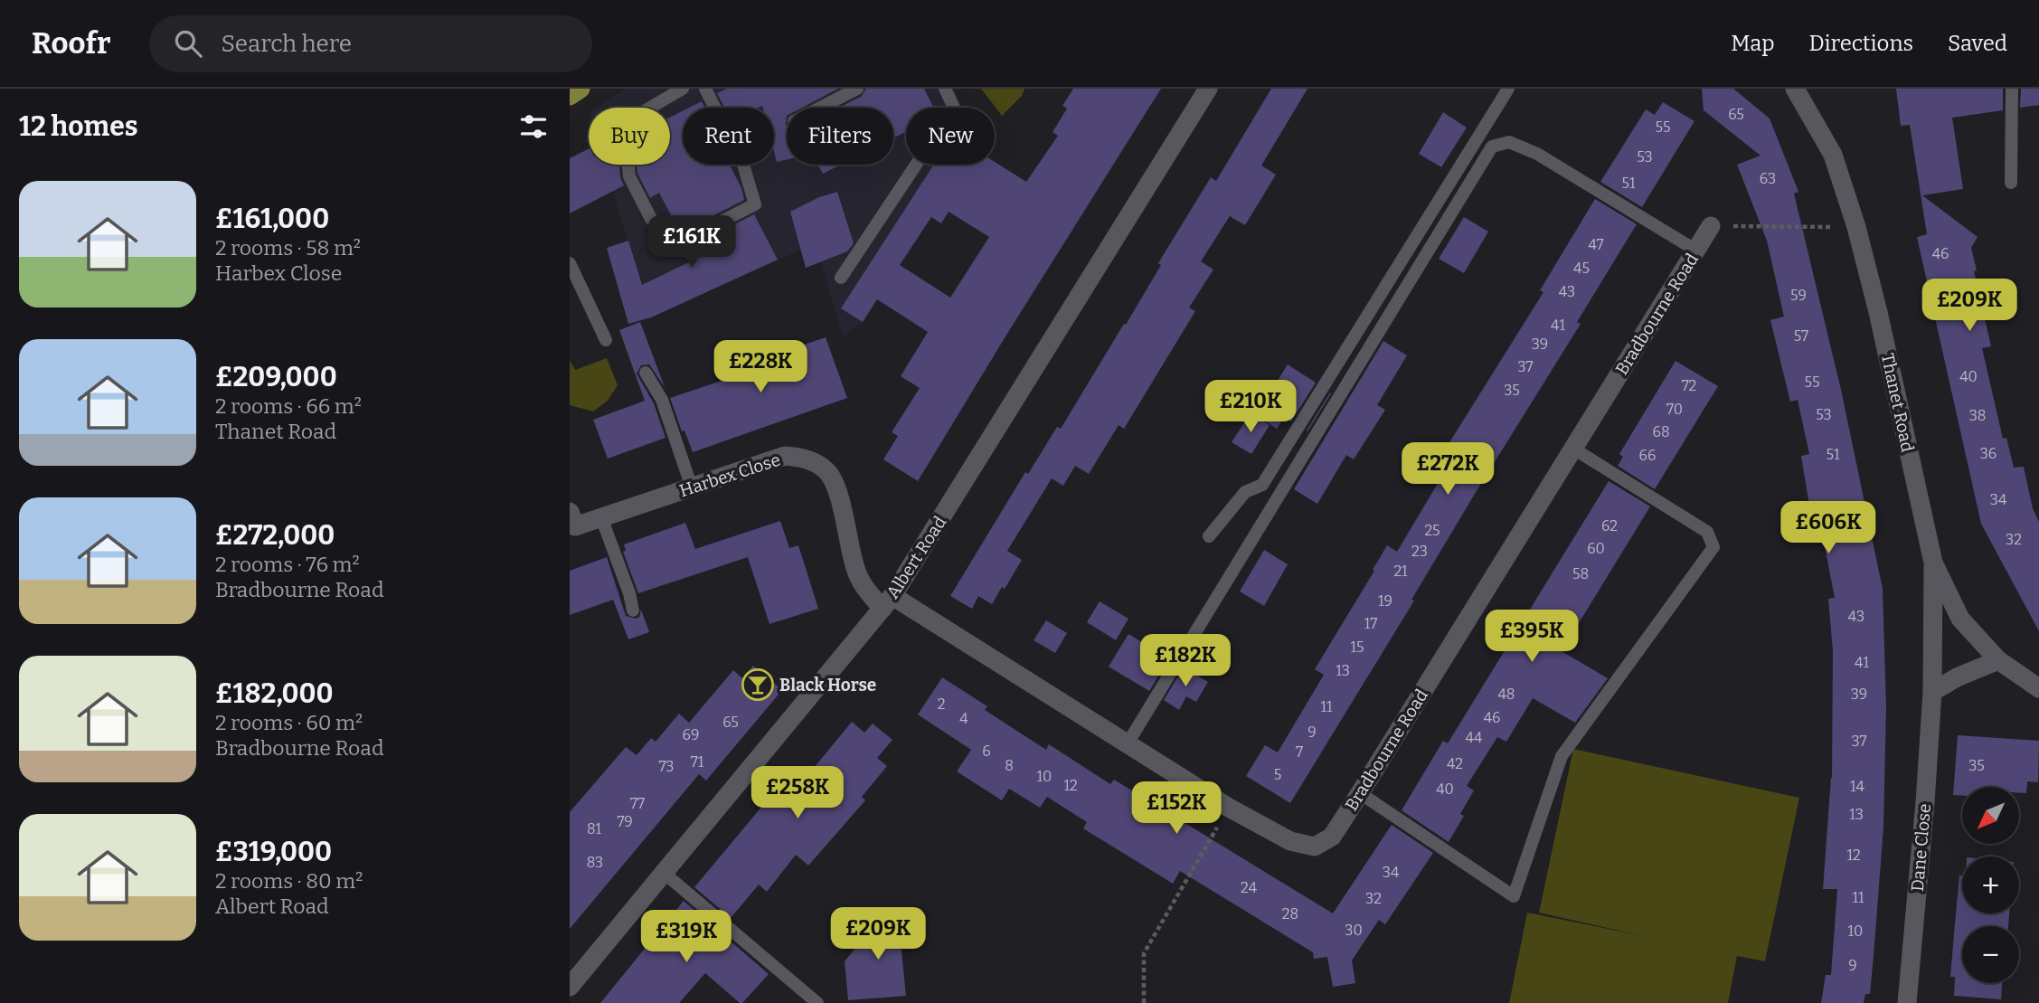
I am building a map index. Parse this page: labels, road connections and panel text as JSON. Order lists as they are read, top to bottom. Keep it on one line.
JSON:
{"streets":{"street":["Bradbourne Road","Thanet Road","Harbex Close","Albert Road","Dane Close"]},"crossings":[["Bradbourne Road","Harbex Close"],["Bradbourne Road","Albert Road"],["Thanet Road","Dane Close"],["Harbex Close","Albert Road"]],"places":{"bar":["Black Horse"]},"house_numbers":["65","55","53","63","51","47","46","45","43","59","41","57","39","37","40","55","72","35","70","53","38","68","36","51","66","34","62","25","32","60","23","21","58","19","43","17","15","41","13","48","39","2","11","46","4","65","9","69","44","37","6","7","71","42","8","35","73","5","10","12","14","40","77","13","79","81","12","83","34","24","11","32","28","30","10","9"],"north":"bottom left","page":{"header":"Roofr","search":"Search here","nav":["Map","Directions","Saved"],"heading":"12 homes","chip":["Buy","Rent","Filters","New"],"list":[{"name":"£161,000","note":"2 rooms · 58 m² · Harbex Close"},{"name":"£209,000","note":"2 rooms · 66 m² · Thanet Road"},{"name":"£272,000","note":"2 rooms · 76 m² · Bradbourne Road"},{"name":"£182,000","note":"2 rooms · 60 m² · Bradbourne Road"},{"name":"£319,000","note":"2 rooms · 80 m² · Albert Road"}],"price":["£161K","£209K","£228K","£210K","£272K","£606K","£395K","£182K","£258K","£152K","£209K","£319K"],"map_buttons":["+","−"]}}
